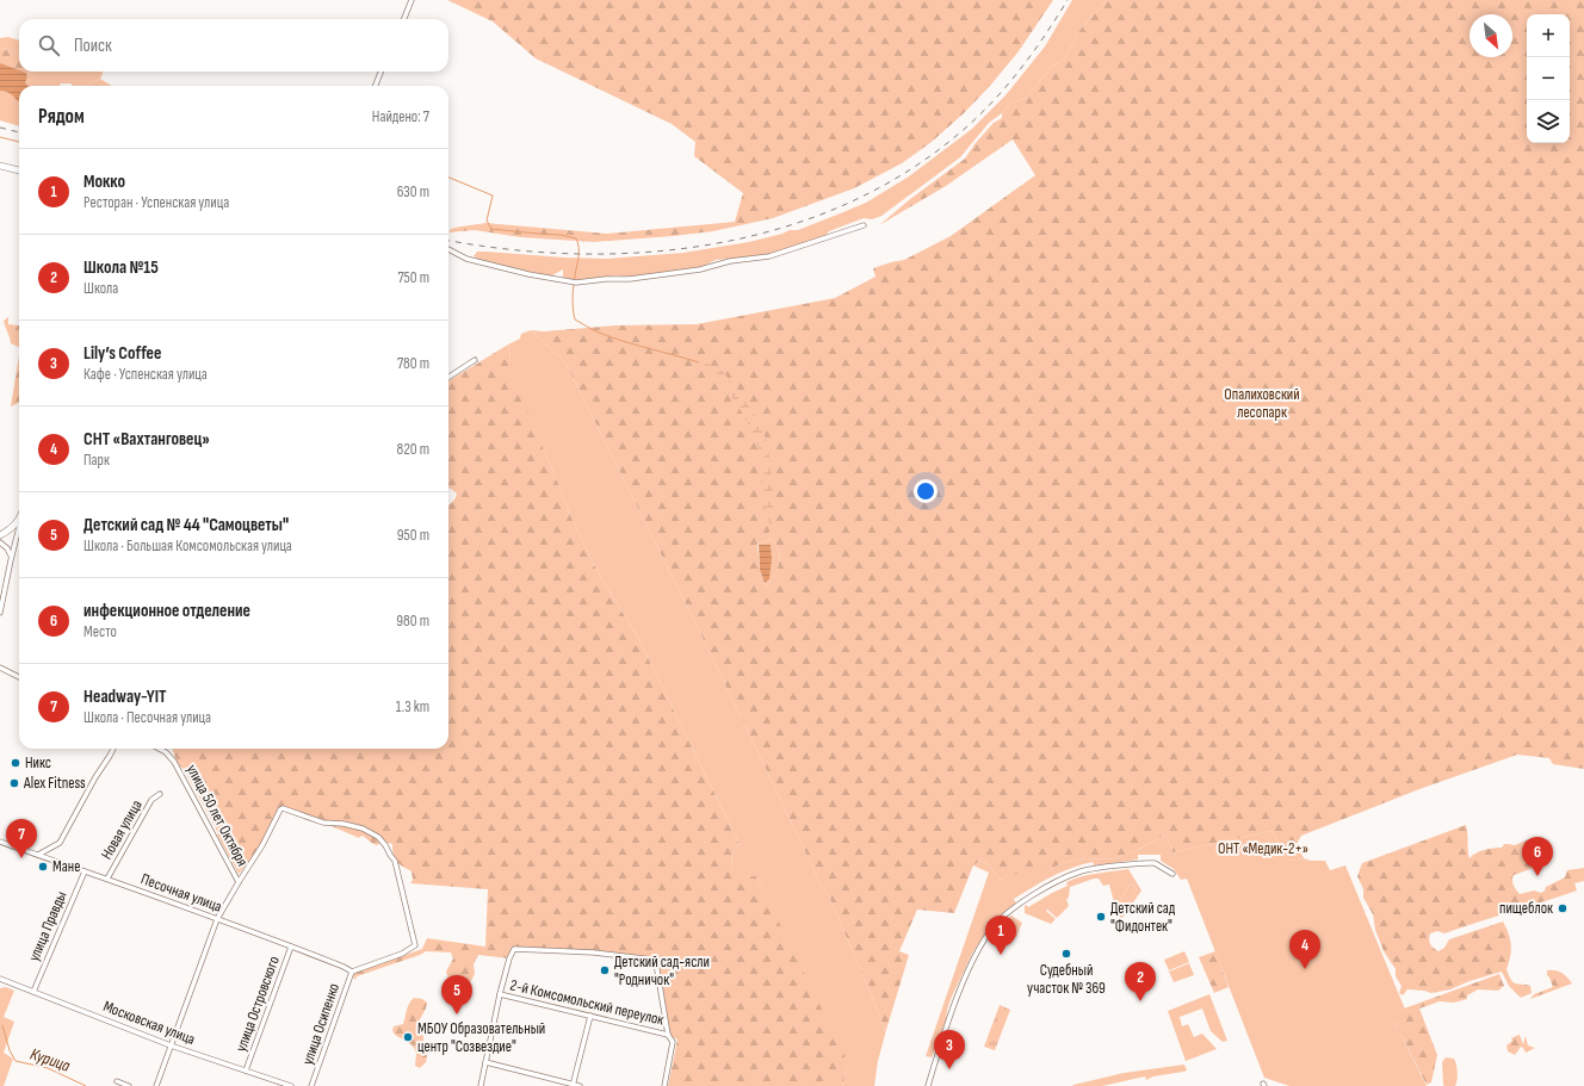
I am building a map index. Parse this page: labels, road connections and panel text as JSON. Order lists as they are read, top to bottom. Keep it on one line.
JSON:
{"streets":{"street":["улица 50 лет Октября","Новая улица","Песочная улица","улица Правды","2-й Комсомольский переулок","улица Островского","Московская улица","улица Осипенко"]},"crossings":[["улица 50 лет Октября","улица Осипенко"],["Новая улица","Песочная улица"],["Песочная улица","улица Правды"],["Песочная улица","улица Островского"],["Песочная улица","улица Осипенко"],["улица Правды","Московская улица"],["улица Островского","Московская улица"]],"water":["Курица"],"parks":["Опалиховский лесопарк","ОНТ «Медик-2+»"],"places":["Никс","Alex Fitness","Мане","пищеблок","Детский сад \"Фидонтек\"","Судебный участок № 369","Детский сад-ясли \"Родничок\"","МБОУ Образовательный центр \"Созвездие\""],"north":"bottom right","page":{"map_buttons":["+","−"],"search":"Поиск","heading":["Рядом","Найдено: 7"],"list":[{"mark":"1","name":"Мокко","note":"Ресторан · Успенская улица","value":"630 m"},{"mark":"2","name":"Школа №15","note":"Школа","value":"750 m"},{"mark":"3","name":"Lily’s Coffee","note":"Кафе · Успенская улица","value":"780 m"},{"mark":"4","name":"СНТ «Вахтанговец»","note":"Парк","value":"820 m"},{"mark":"5","name":"Детский сад № 44 \"Самоцветы\"","note":"Школа · Большая Комсомольская улица","value":"950 m"},{"mark":"6","name":"инфекционное отделение","note":"Место","value":"980 m"},{"mark":"7","name":"Headway-YIT","note":"Школа · Песочная улица","value":"1.3 km"}],"pins":["7","6","1","4","2","5","3"]}}
